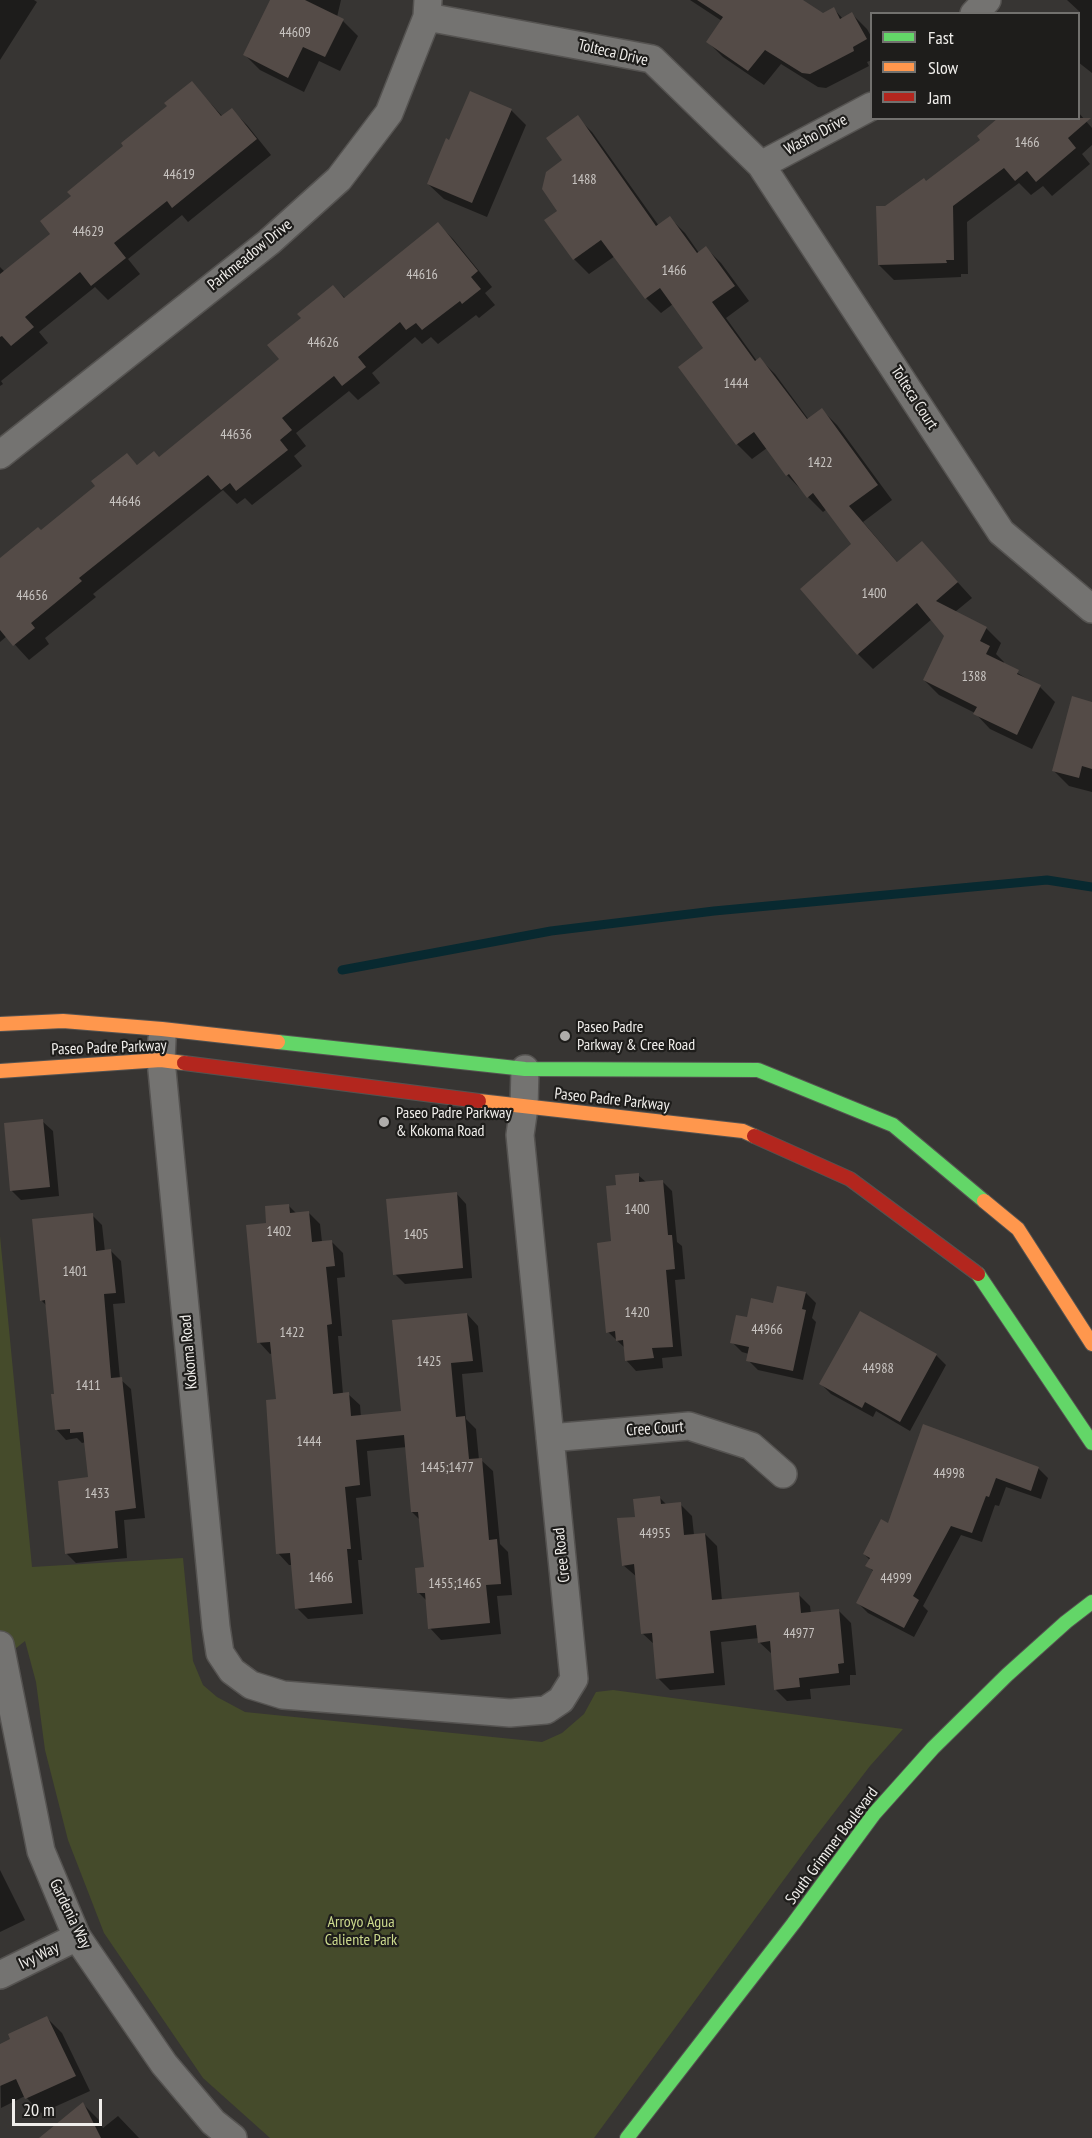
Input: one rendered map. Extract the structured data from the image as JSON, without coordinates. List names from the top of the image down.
{
  "streets": {
    "main road": ["Paseo Padre Parkway", "South Grimmer Boulevard"],
    "street": [
      "Tolteca Drive",
      "Washo Drive",
      "Parkmeadow Drive",
      "Tolteca Court",
      "Kokoma Road",
      "Cree Court",
      "Cree Road",
      "Gardenia Way",
      "Ivy Way"
    ]
  },
  "crossings": [
    ["Tolteca Drive", "Washo Drive"],
    ["Tolteca Drive", "Parkmeadow Drive"],
    ["Tolteca Drive", "Tolteca Court"],
    ["Washo Drive", "Tolteca Court"],
    ["Paseo Padre Parkway", "Kokoma Road"],
    ["Paseo Padre Parkway", "Cree Road"],
    ["Kokoma Road", "Cree Road"],
    ["Cree Court", "Cree Road"],
    ["Gardenia Way", "Ivy Way"]
  ],
  "parks": ["Arroyo Agua Caliente Park"],
  "places": ["Paseo Padre Parkway & Cree Road", "Paseo Padre Parkway & Kokoma Road"],
  "house_numbers": [
    "44609",
    "1466",
    "44619",
    "1488",
    "44629",
    "1466",
    "44616",
    "44626",
    "1444",
    "44636",
    "1422",
    "44646",
    "1400",
    "44656",
    "1388",
    "1400",
    "1402",
    "1405",
    "1401",
    "1420",
    "44966",
    "1422",
    "1425",
    "44988",
    "1411",
    "1444",
    "1445;1477",
    "44998",
    "1433",
    "44955",
    "1466",
    "44999",
    "1455;1465",
    "44977"
  ],
  "legend": ["Fast", "Slow", "Jam"],
  "scale_bar": "20 m"
}
